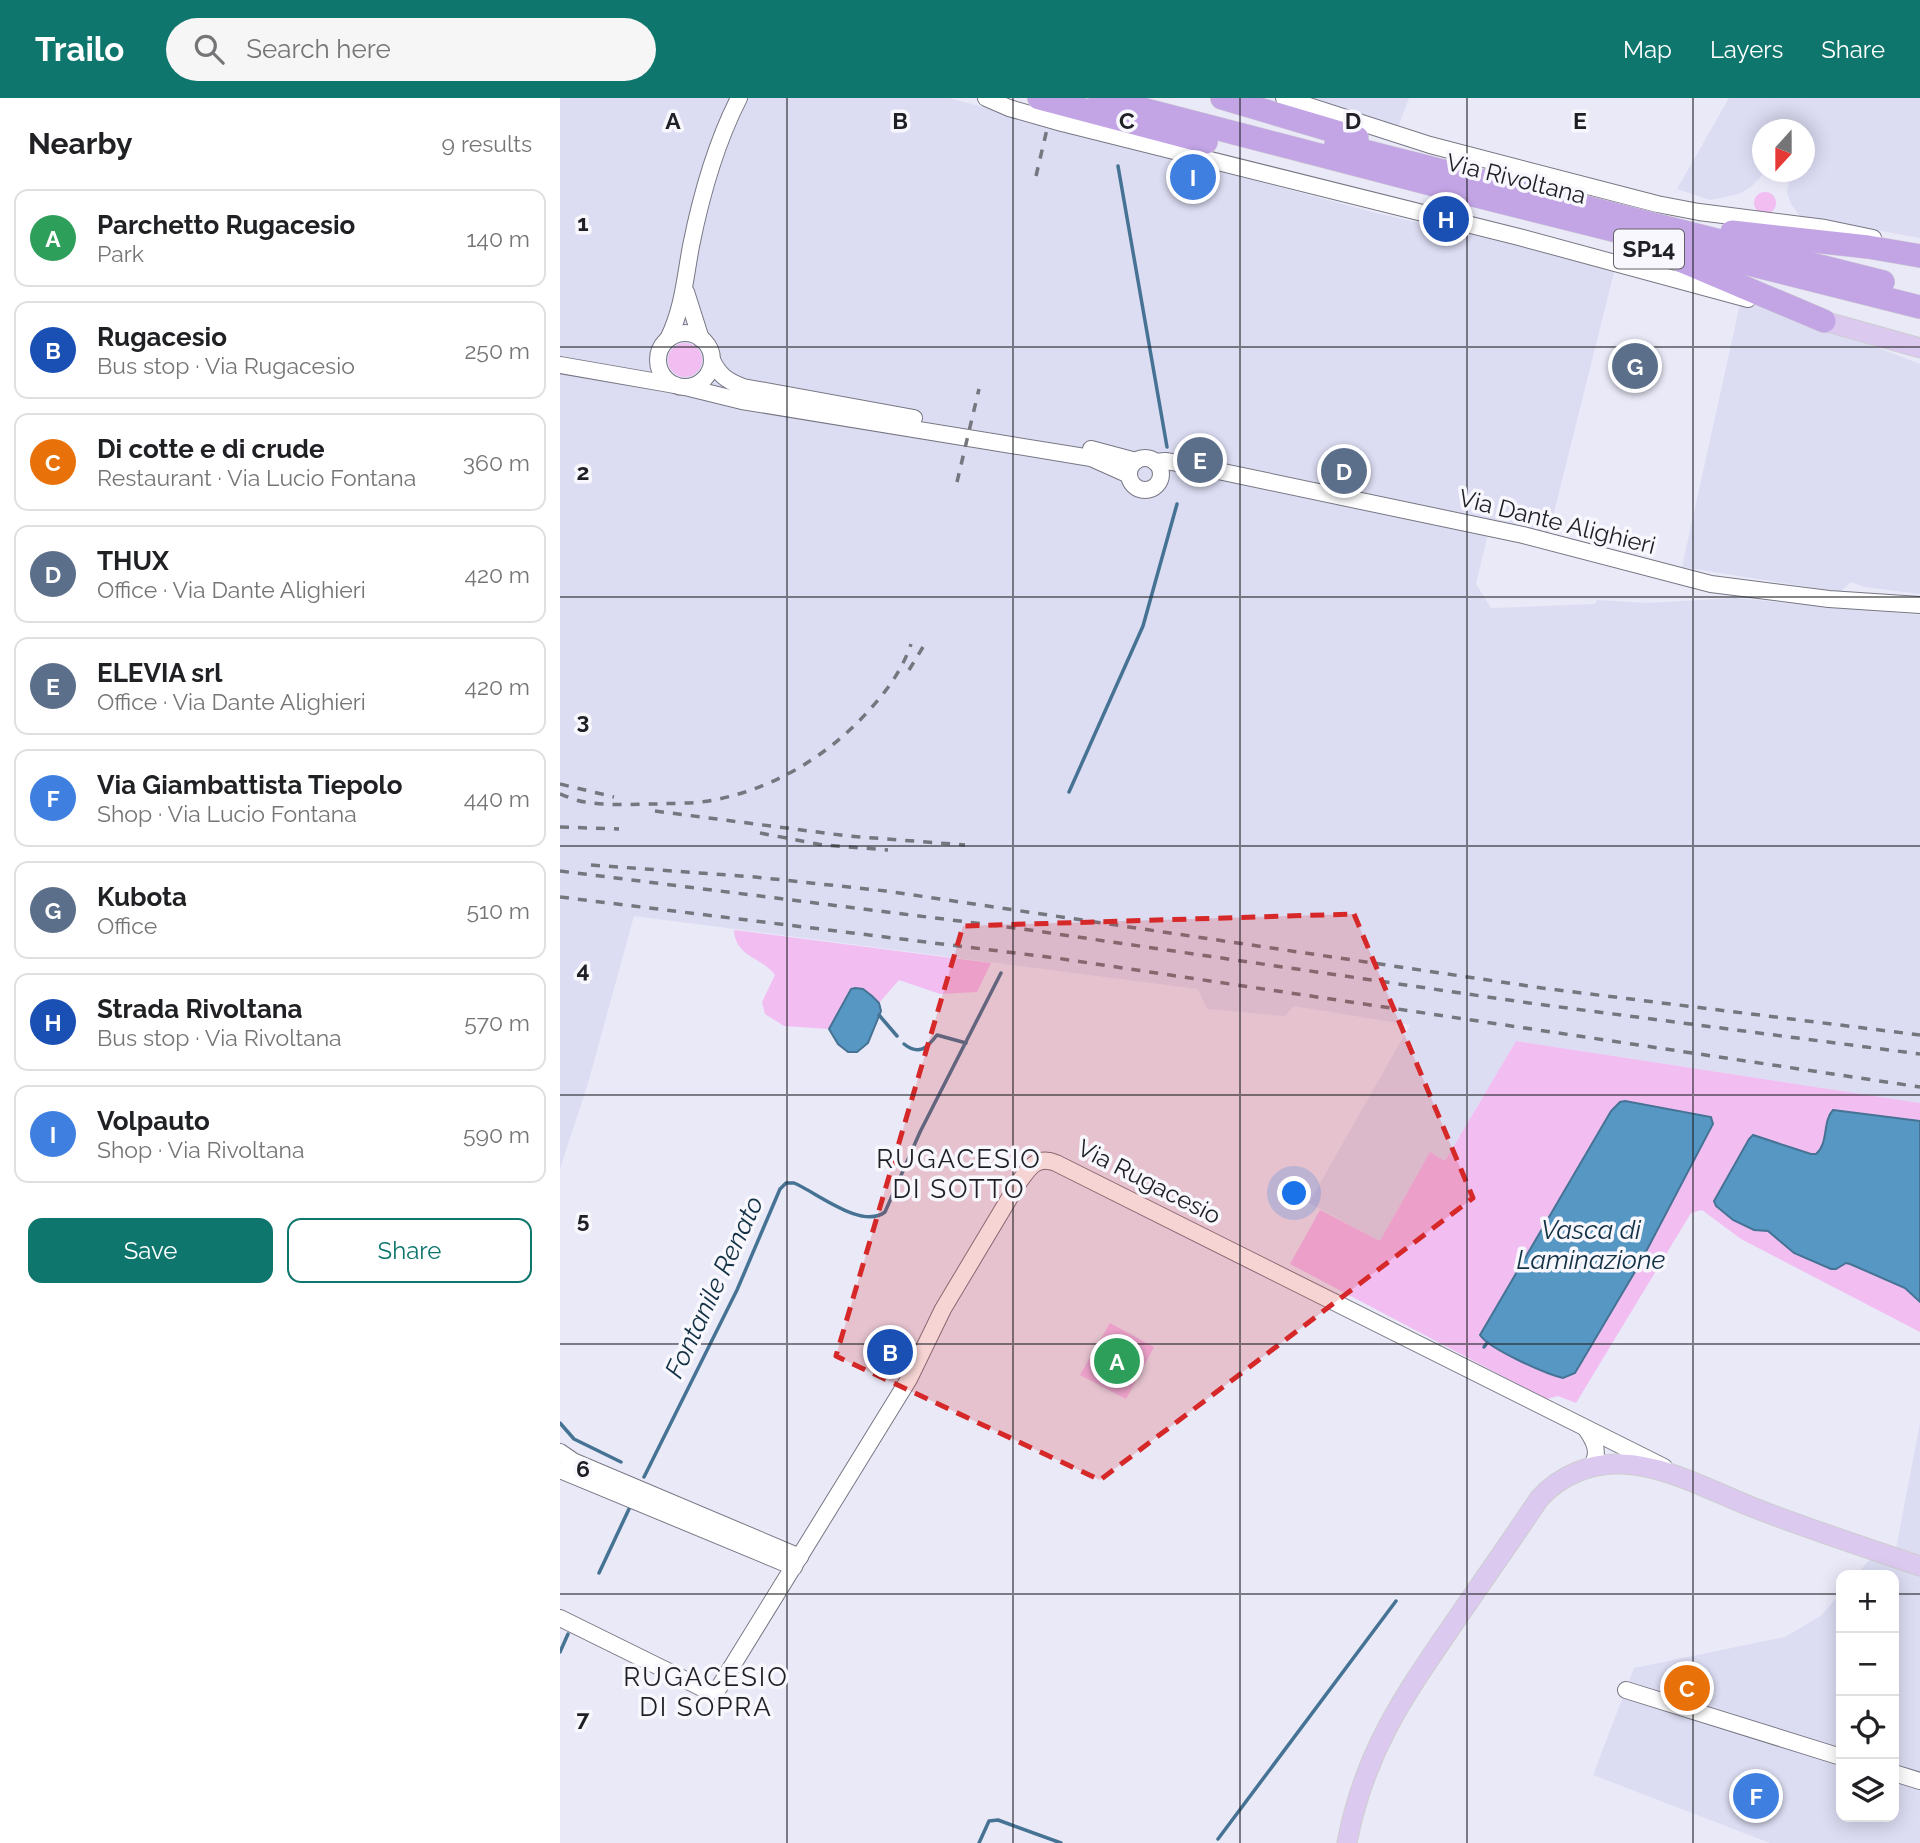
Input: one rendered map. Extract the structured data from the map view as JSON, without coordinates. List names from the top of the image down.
{
  "streets": {
    "highway": ["Via Rivoltana", "SP14"],
    "street": ["Via Dante Alighieri", "Via Rugacesio"]
  },
  "crossings": [
    ["Via Rivoltana", "SP14"]
  ],
  "districts": ["RUGACESIO DI SOTTO", "RUGACESIO DI SOPRA"],
  "water": ["Vasca di Laminazione", "Fontanile Renato"],
  "north": "bottom",
  "page": {
    "header": "Trailo",
    "search": "Search here",
    "nav": ["Map", "Layers", "Share"],
    "heading": ["Nearby", "9 results"],
    "pins": [
      "I",
      "H",
      "G",
      "E",
      "D",
      "B",
      "A",
      "C",
      "F"
    ],
    "list": [
      {
        "mark": "A",
        "name": "Parchetto Rugacesio",
        "note": "Park",
        "value": "140 m"
      },
      {
        "mark": "B",
        "name": "Rugacesio",
        "note": "Bus stop · Via Rugacesio",
        "value": "250 m"
      },
      {
        "mark": "C",
        "name": "Di cotte e di crude",
        "note": "Restaurant · Via Lucio Fontana",
        "value": "360 m"
      },
      {
        "mark": "D",
        "name": "THUX",
        "note": "Office · Via Dante Alighieri",
        "value": "420 m"
      },
      {
        "mark": "E",
        "name": "ELEVIA srl",
        "note": "Office · Via Dante Alighieri",
        "value": "420 m"
      },
      {
        "mark": "F",
        "name": "Via Giambattista Tiepolo",
        "note": "Shop · Via Lucio Fontana",
        "value": "440 m"
      },
      {
        "mark": "G",
        "name": "Kubota",
        "note": "Office",
        "value": "510 m"
      },
      {
        "mark": "H",
        "name": "Strada Rivoltana",
        "note": "Bus stop · Via Rivoltana",
        "value": "570 m"
      },
      {
        "mark": "I",
        "name": "Volpauto",
        "note": "Shop · Via Rivoltana",
        "value": "590 m"
      }
    ],
    "buttons": ["Save", "Share"],
    "map_buttons": ["+", "−"]
  },
  "grid": {
    "columns": [
      "A",
      "B",
      "C",
      "D",
      "E"
    ],
    "rows": [
      "1",
      "2",
      "3",
      "4",
      "5",
      "6",
      "7"
    ]
  }
}
